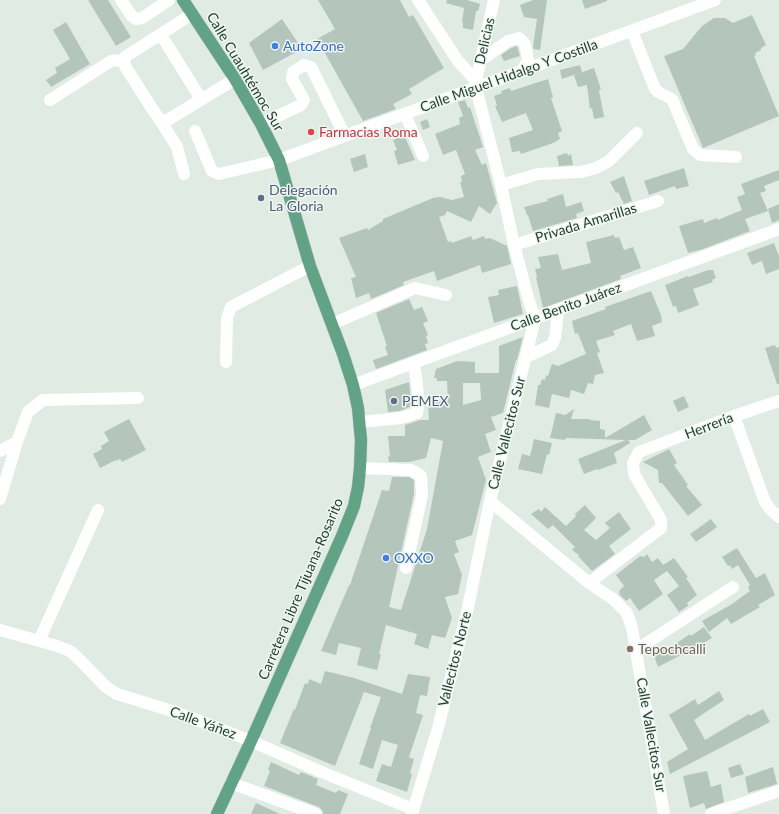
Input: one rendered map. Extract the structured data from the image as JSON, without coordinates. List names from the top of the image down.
{
  "streets": {
    "main road": ["Calle Cuauhtémoc Sur", "Carretera Libre Tijuana-Rosarito"],
    "street": [
      "Delicias",
      "Calle Miguel Hidalgo Y Costilla",
      "Privada Amarillas",
      "Calle Benito Juárez",
      "Herrería",
      "Calle Vallecitos Sur",
      "Vallecitos Norte",
      "Calle Yáñez"
    ]
  },
  "crossings": [
    ["Delicias", "Calle Miguel Hidalgo Y Costilla"],
    ["Calle Cuauhtémoc Sur", "Calle Miguel Hidalgo Y Costilla"],
    ["Calle Cuauhtémoc Sur", "Carretera Libre Tijuana-Rosarito"],
    ["Calle Miguel Hidalgo Y Costilla", "Carretera Libre Tijuana-Rosarito"],
    ["Calle Benito Juárez", "Calle Vallecitos Sur"],
    ["Calle Benito Juárez", "Carretera Libre Tijuana-Rosarito"],
    ["Herrería", "Calle Vallecitos Sur"],
    ["Calle Vallecitos Sur", "Vallecitos Norte"],
    ["Carretera Libre Tijuana-Rosarito", "Calle Yáñez"],
    ["Vallecitos Norte", "Calle Yáñez"]
  ],
  "places": [
    "AutoZone",
    "Farmacias Roma",
    "Delegación La Gloria",
    "PEMEX",
    "OXXO",
    "Tepochcalli"
  ]
}
